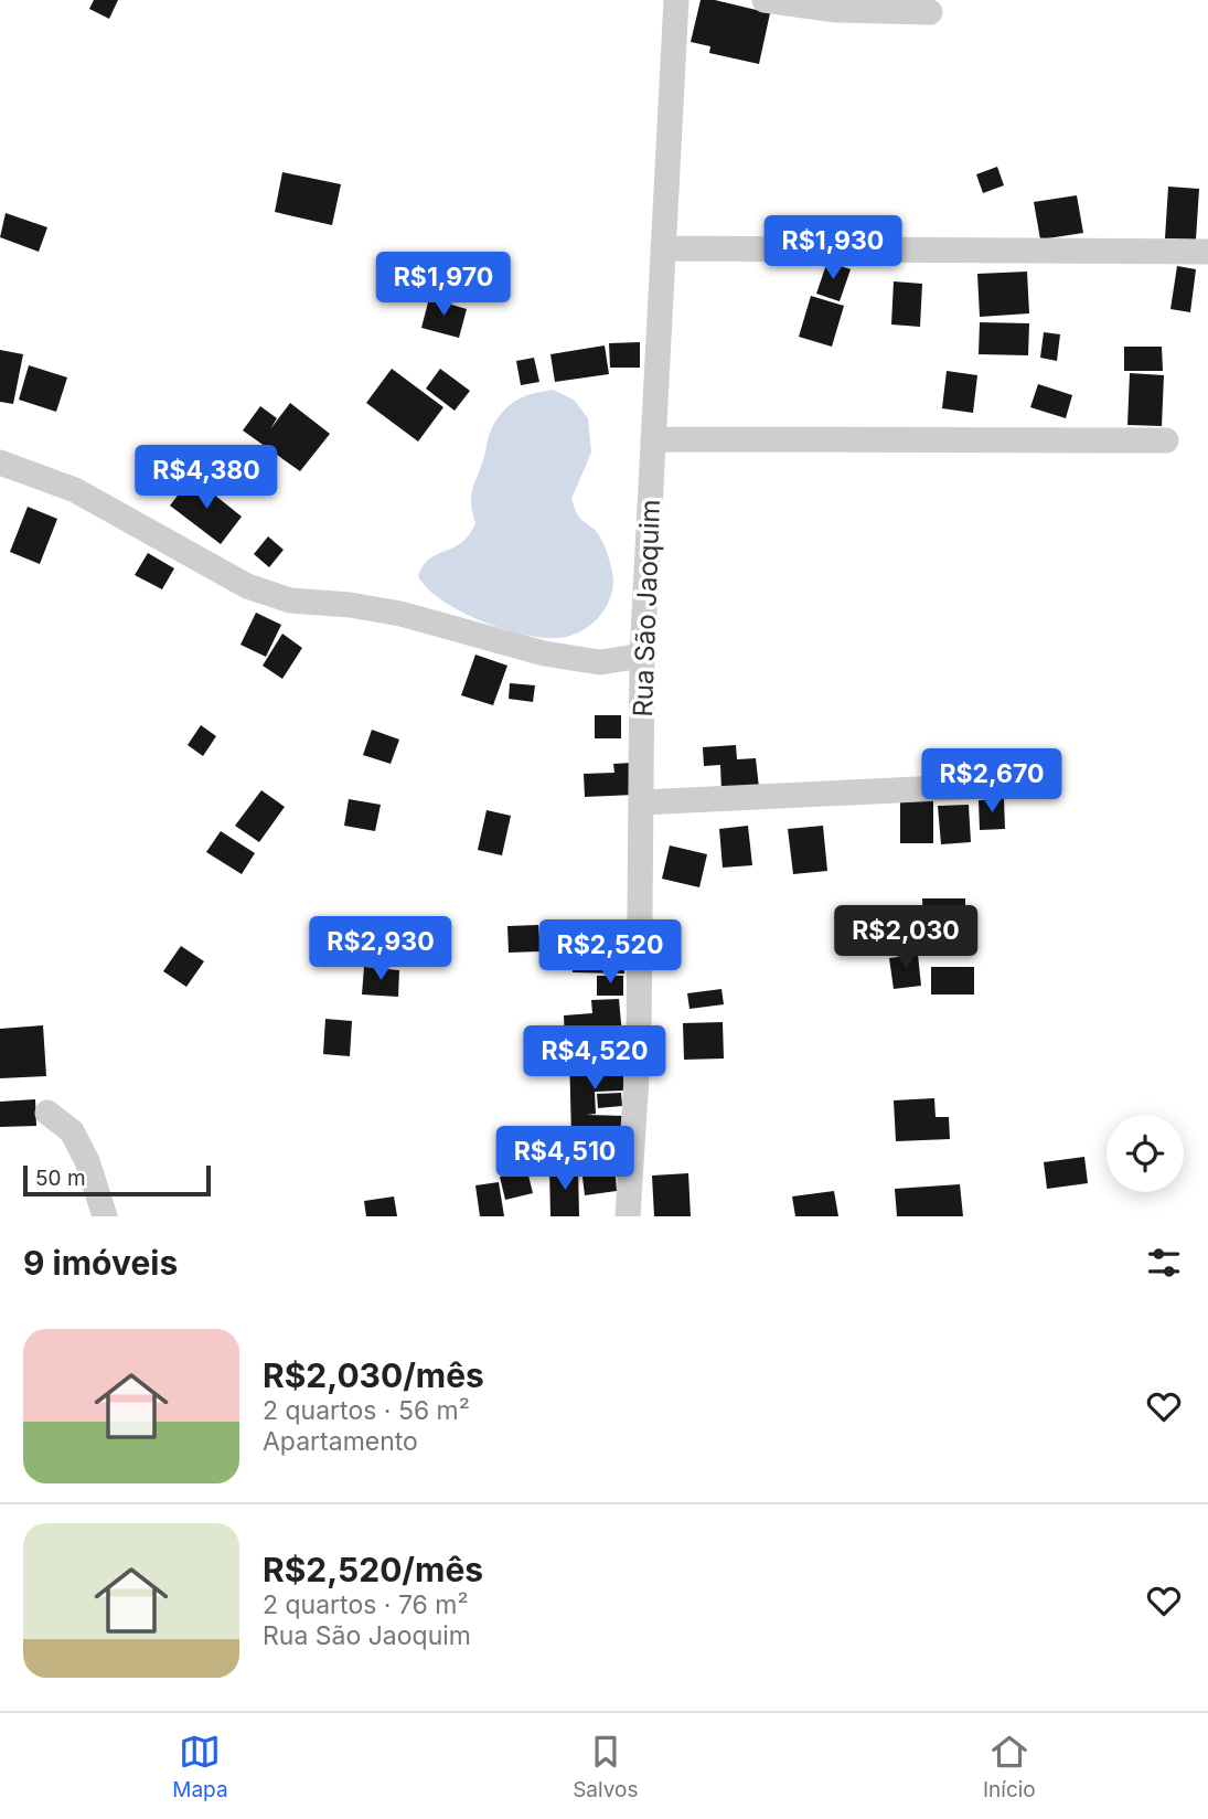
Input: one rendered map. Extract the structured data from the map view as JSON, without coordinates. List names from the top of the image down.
{
  "streets": {
    "street": ["Rua São Jaoquim"]
  },
  "scale_bar": "50 m",
  "page": {
    "price": [
      "R$1,930",
      "R$1,970",
      "R$4,380",
      "R$2,670",
      "R$2,030",
      "R$2,930",
      "R$2,520",
      "R$4,520",
      "R$4,510"
    ],
    "scale": "50 m",
    "heading": "9 imóveis",
    "list": [
      {
        "name": "R$2,030/mês",
        "note": "2 quartos · 56 m² · Apartamento"
      },
      {
        "name": "R$2,520/mês",
        "note": "2 quartos · 76 m² · Rua São Jaoquim"
      }
    ],
    "tabs": ["Mapa", "Salvos", "Início"]
  }
}
